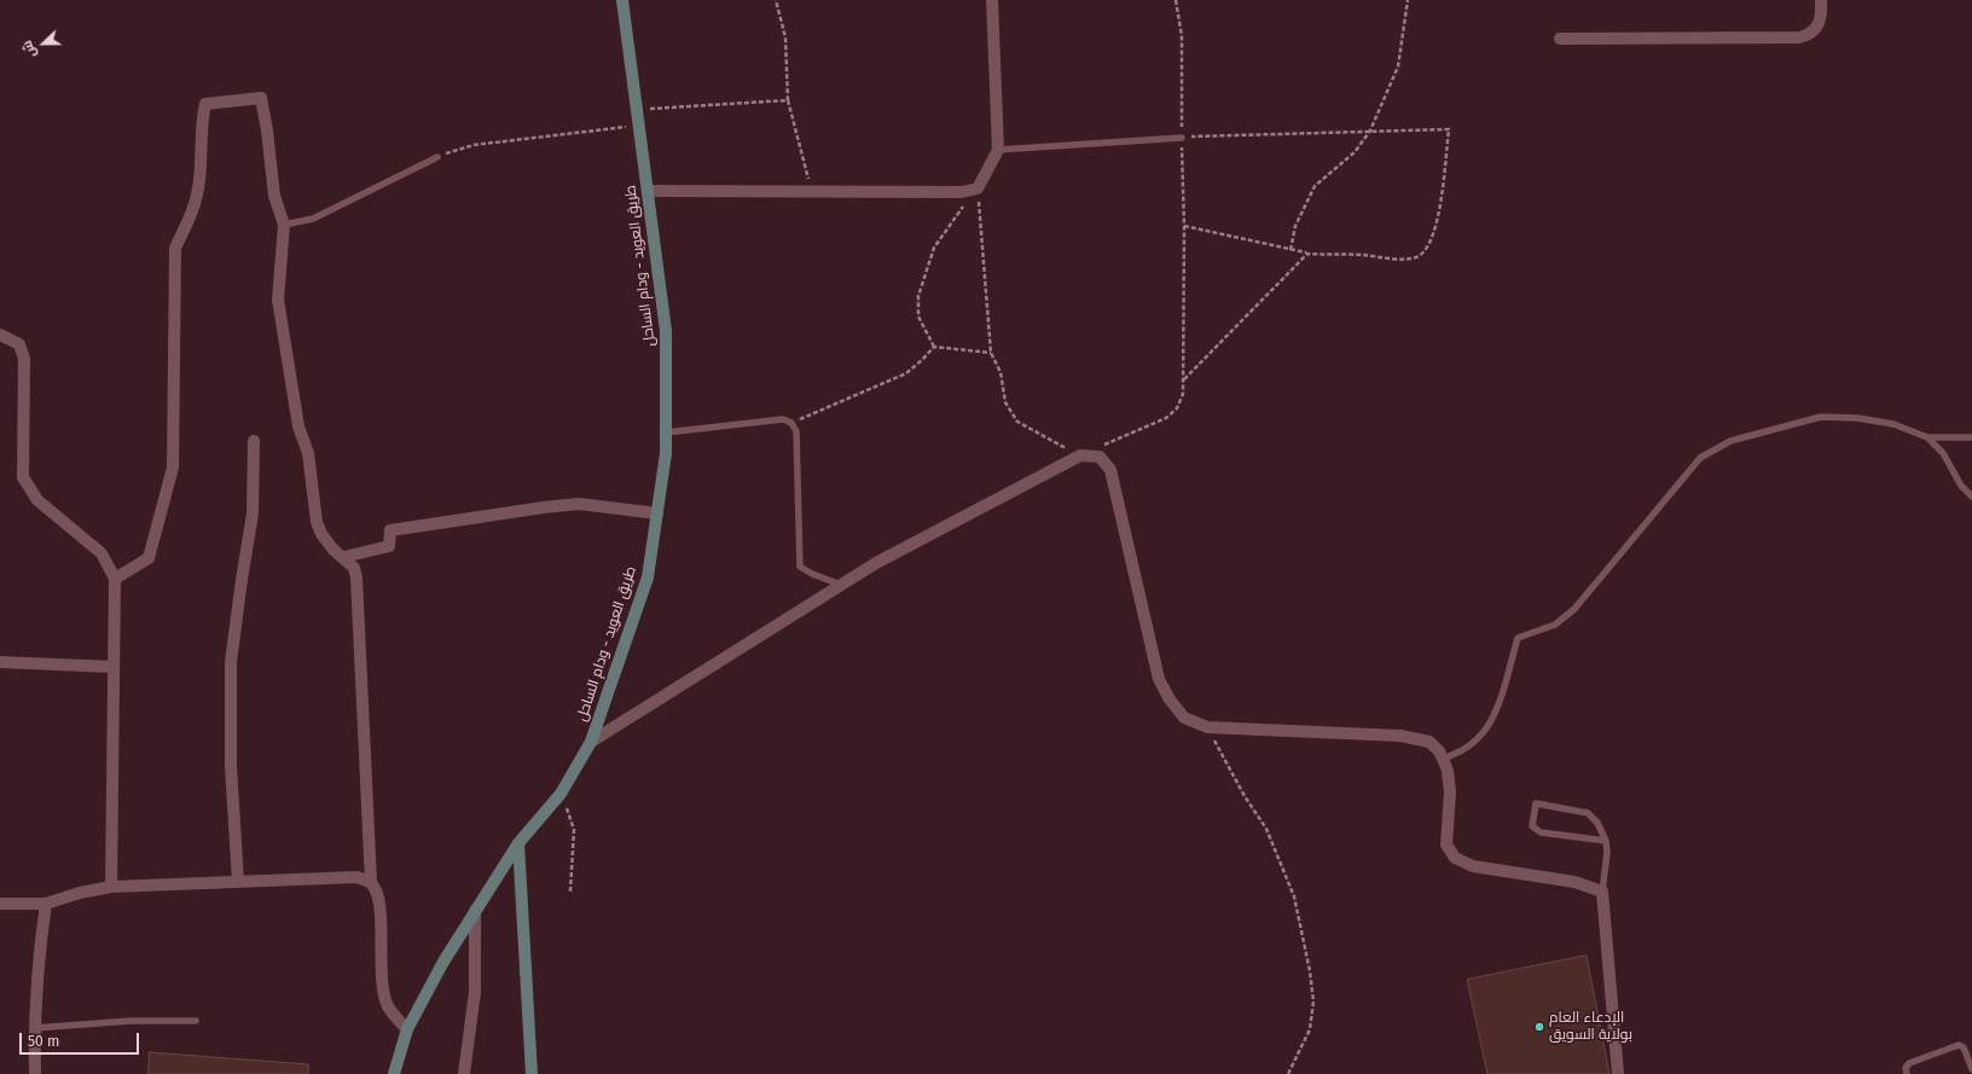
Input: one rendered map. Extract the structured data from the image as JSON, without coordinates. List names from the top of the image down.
{
  "streets": {
    "main road": ["طريق العويد - ودام الساحل"]
  },
  "places": ["الإدعاء العام بولاية السويق"],
  "scale_bar": "50 m",
  "north": "left"
}
